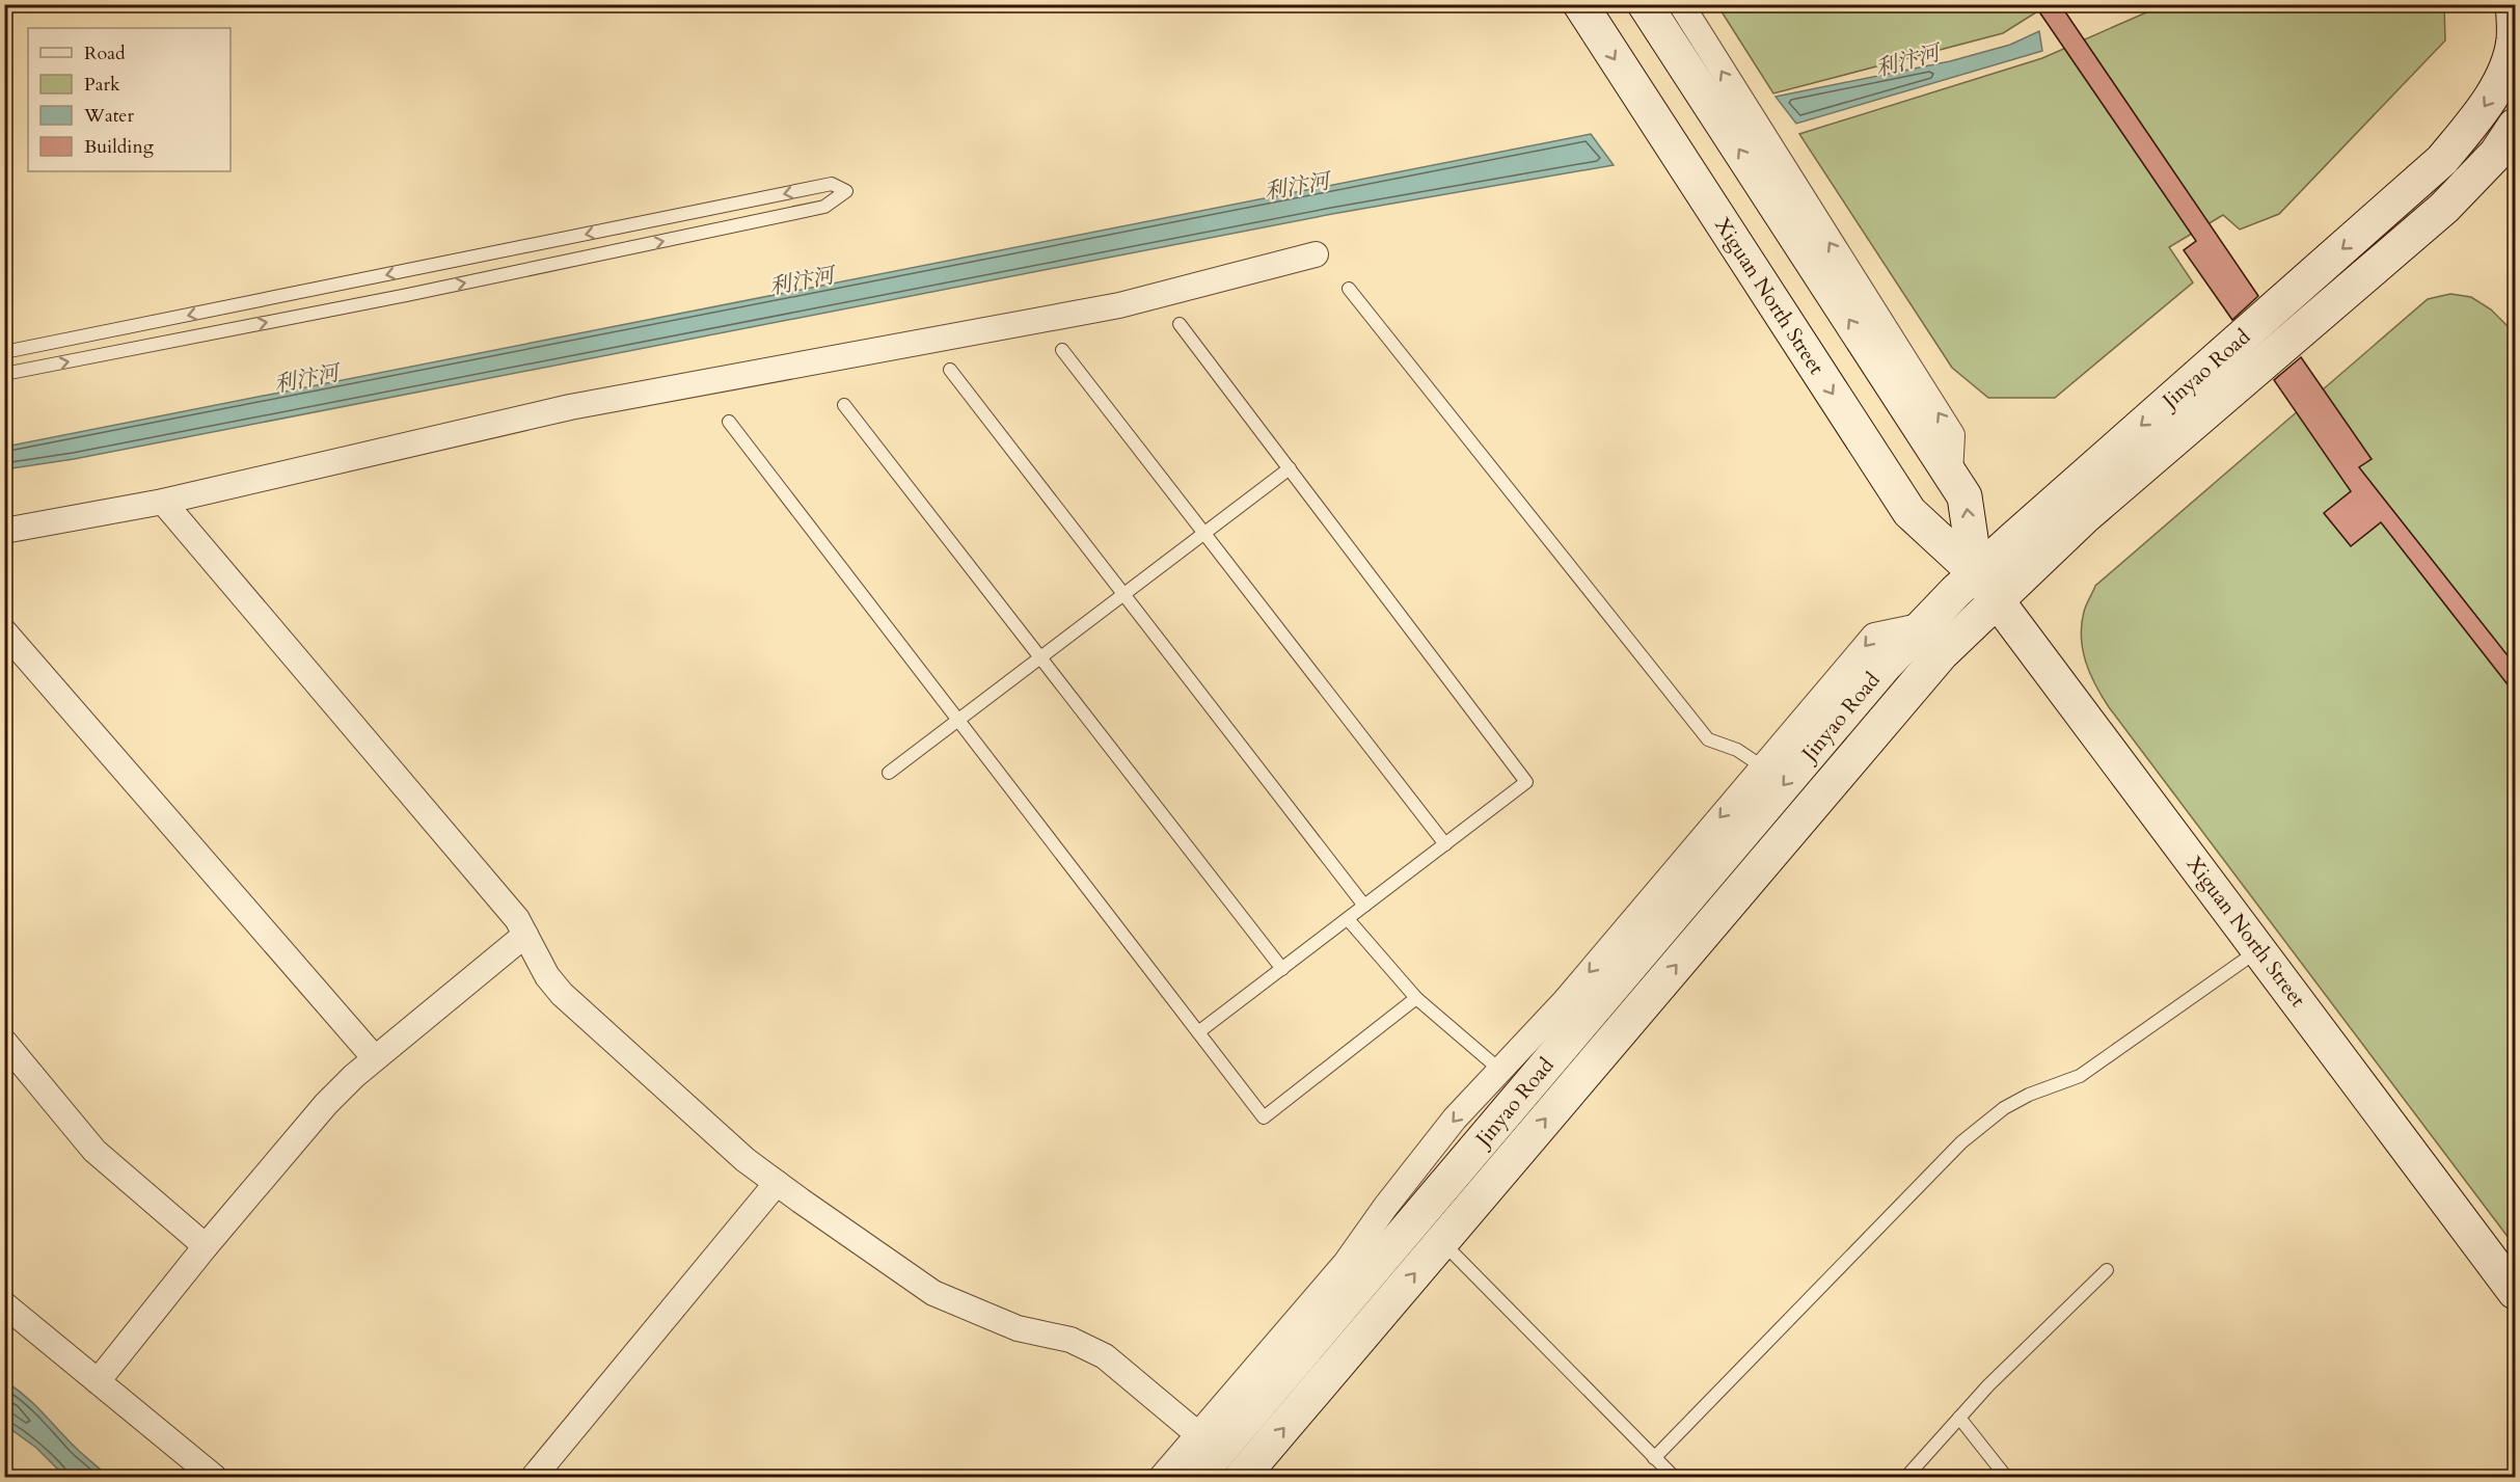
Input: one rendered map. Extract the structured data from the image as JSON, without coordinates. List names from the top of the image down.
{
  "streets": {
    "main road": ["Xiguan North Street", "Jinyao Road"]
  },
  "crossings": [
    ["Xiguan North Street", "Jinyao Road"]
  ],
  "water": ["利汴河"],
  "legend": [
    "Road",
    "Park",
    "Water",
    "Building"
  ]
}
